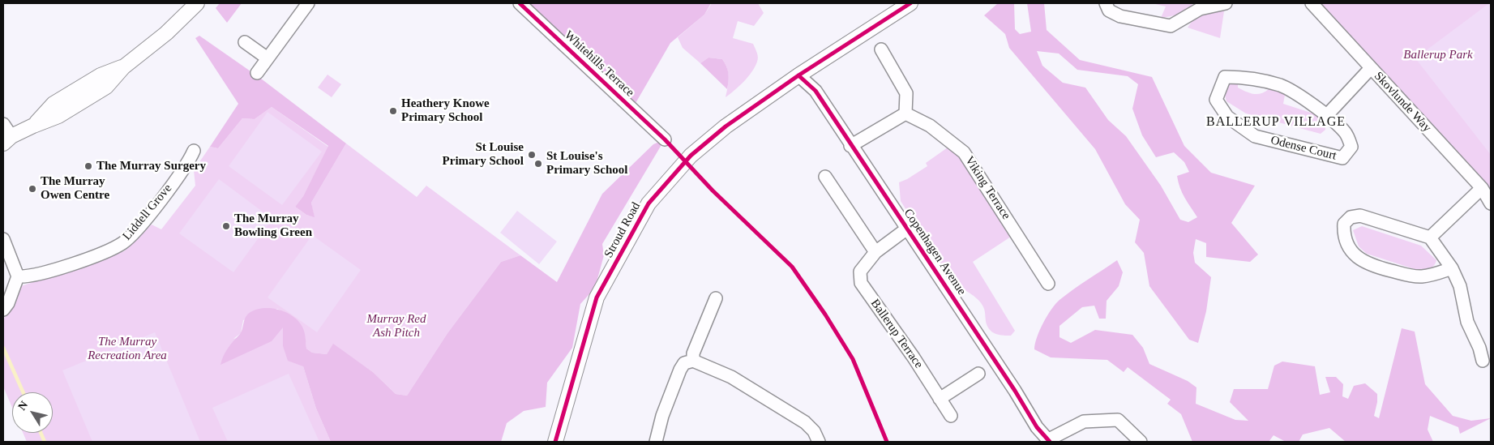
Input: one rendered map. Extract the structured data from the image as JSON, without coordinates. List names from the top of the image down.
{
  "streets": {
    "street": [
      "Whitehills Terrace",
      "Skovlunde Way",
      "Odense Court",
      "Viking Terrace",
      "Liddell Grove",
      "Stroud Road",
      "Copenhagen Avenue",
      "Ballerup Terrace"
    ]
  },
  "crossings": [
    ["Stroud Road", "Copenhagen Avenue"],
    ["Copenhagen Avenue", "Ballerup Terrace"]
  ],
  "districts": ["BALLERUP VILLAGE"],
  "parks": ["Ballerup Park", "Murray Red Ash Pitch", "The Murray Recreation Area"],
  "places": [
    "Heathery Knowe Primary School",
    "St Louise Primary School",
    "St Louise's Primary School",
    "The Murray Surgery",
    "The Murray Owen Centre",
    "The Murray Bowling Green"
  ],
  "north": "top left"
}
